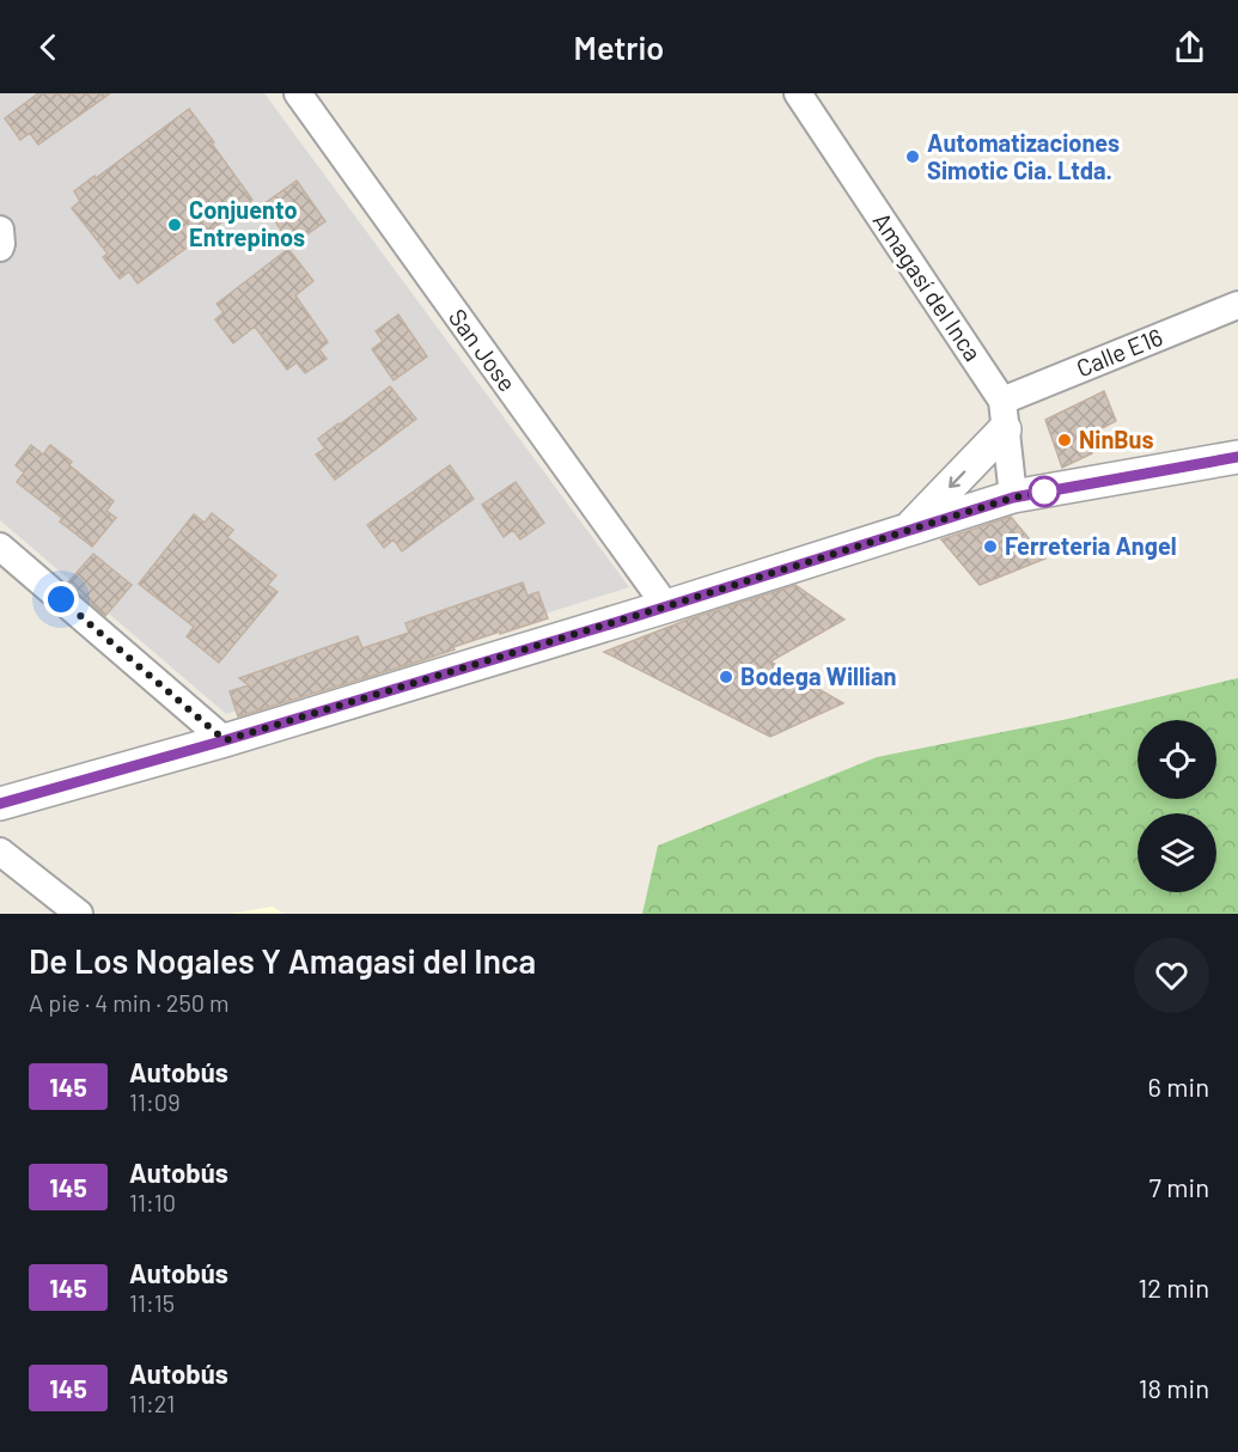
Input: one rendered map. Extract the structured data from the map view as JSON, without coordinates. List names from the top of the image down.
{
  "streets": {
    "street": ["Amagasí del Inca", "San Jose", "Calle E16"]
  },
  "crossings": [
    ["Amagasí del Inca", "Calle E16"]
  ],
  "places": [
    "Automatizaciones Simotic Cia. Ltda.",
    "Conjuento Entrepinos",
    "NinBus",
    "Ferreteria Angel",
    "Bodega Willian"
  ],
  "lines": ["bus line 145"],
  "page": {
    "header": "Metrio",
    "heading": ["De Los Nogales Y Amagasi del Inca", "A pie · 4 min · 250 m"],
    "list": [
      {
        "mark": "145",
        "name": "Autobús",
        "note": "11:09",
        "value": "6 min"
      },
      {
        "mark": "145",
        "name": "Autobús",
        "note": "11:10",
        "value": "7 min"
      },
      {
        "mark": "145",
        "name": "Autobús",
        "note": "11:15",
        "value": "12 min"
      },
      {
        "mark": "145",
        "name": "Autobús",
        "note": "11:21",
        "value": "18 min"
      }
    ]
  }
}
